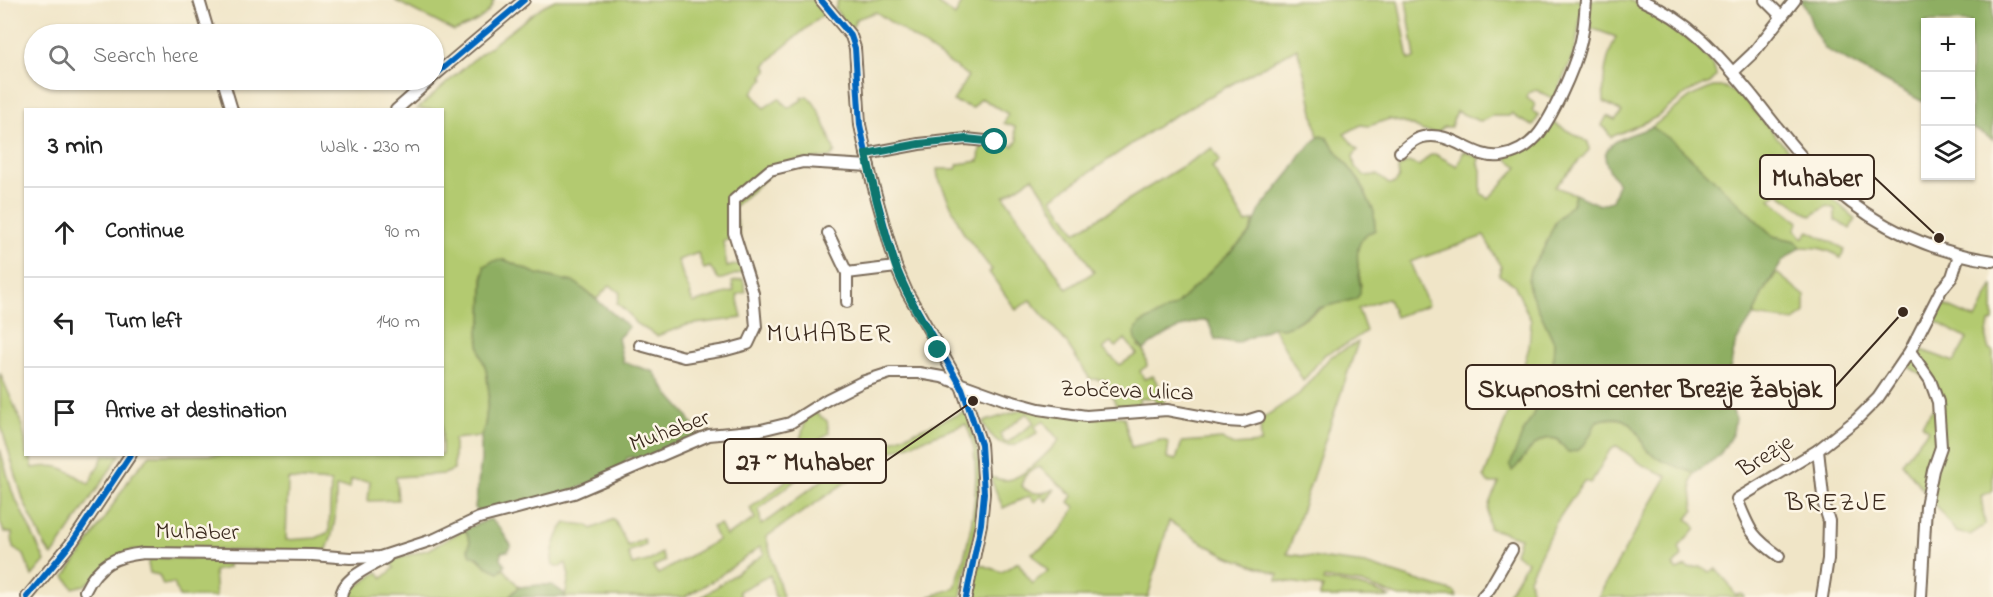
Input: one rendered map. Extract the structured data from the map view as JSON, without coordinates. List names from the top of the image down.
{
  "streets": {
    "street": ["Zobčeva ulica", "Muhaber", "Brezje"]
  },
  "crossings": [
    ["Zobčeva ulica", "Muhaber"]
  ],
  "districts": ["MUHABER", "BREZJE"],
  "places": ["Muhaber", "Skupnostni center Brezje Žabjak", "27 ~ Muhaber"],
  "page": {
    "map_buttons": ["+", "−"],
    "search": "Search here",
    "heading": ["3 min", "Walk · 230 m"],
    "list": [
      ["Continue", "90 m"],
      ["Turn left", "140 m"],
      "Arrive at destination"
    ]
  }
}
